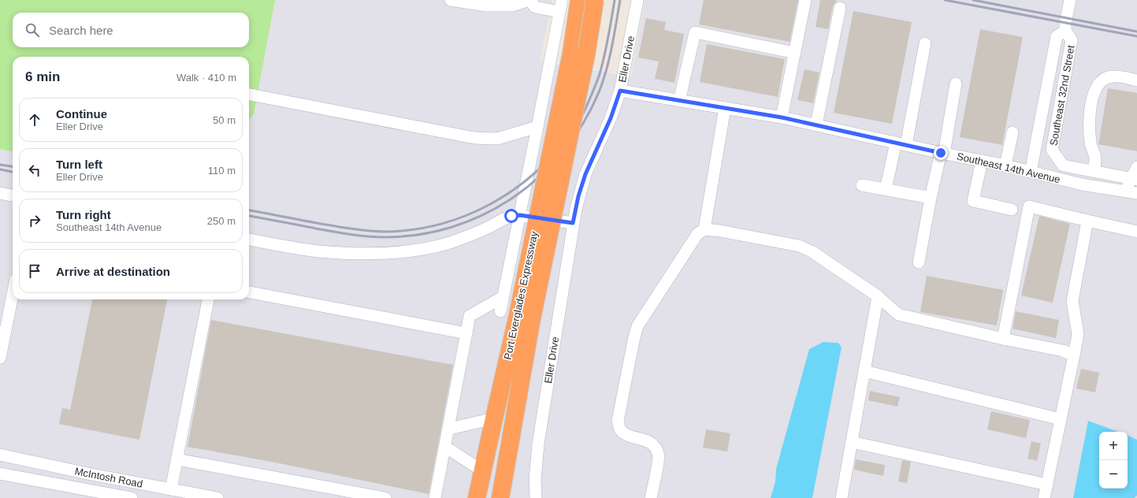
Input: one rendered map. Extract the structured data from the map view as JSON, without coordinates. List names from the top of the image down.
{
  "streets": {
    "highway": ["Port Everglades Expressway"],
    "street": [
      "Eller Drive",
      "Southeast 32nd Street",
      "Southeast 14th Avenue",
      "McIntosh Road"
    ]
  },
  "crossings": [
    ["Eller Drive", "Southeast 14th Avenue"],
    ["Southeast 32nd Street", "Southeast 14th Avenue"]
  ],
  "page": {
    "search": "Search here",
    "heading": ["6 min", "Walk · 410 m"],
    "list": [
      ["Continue", "Eller Drive", "50 m"],
      ["Turn left", "Eller Drive", "110 m"],
      ["Turn right", "Southeast 14th Avenue", "250 m"],
      "Arrive at destination"
    ],
    "map_buttons": ["+", "−"]
  }
}
